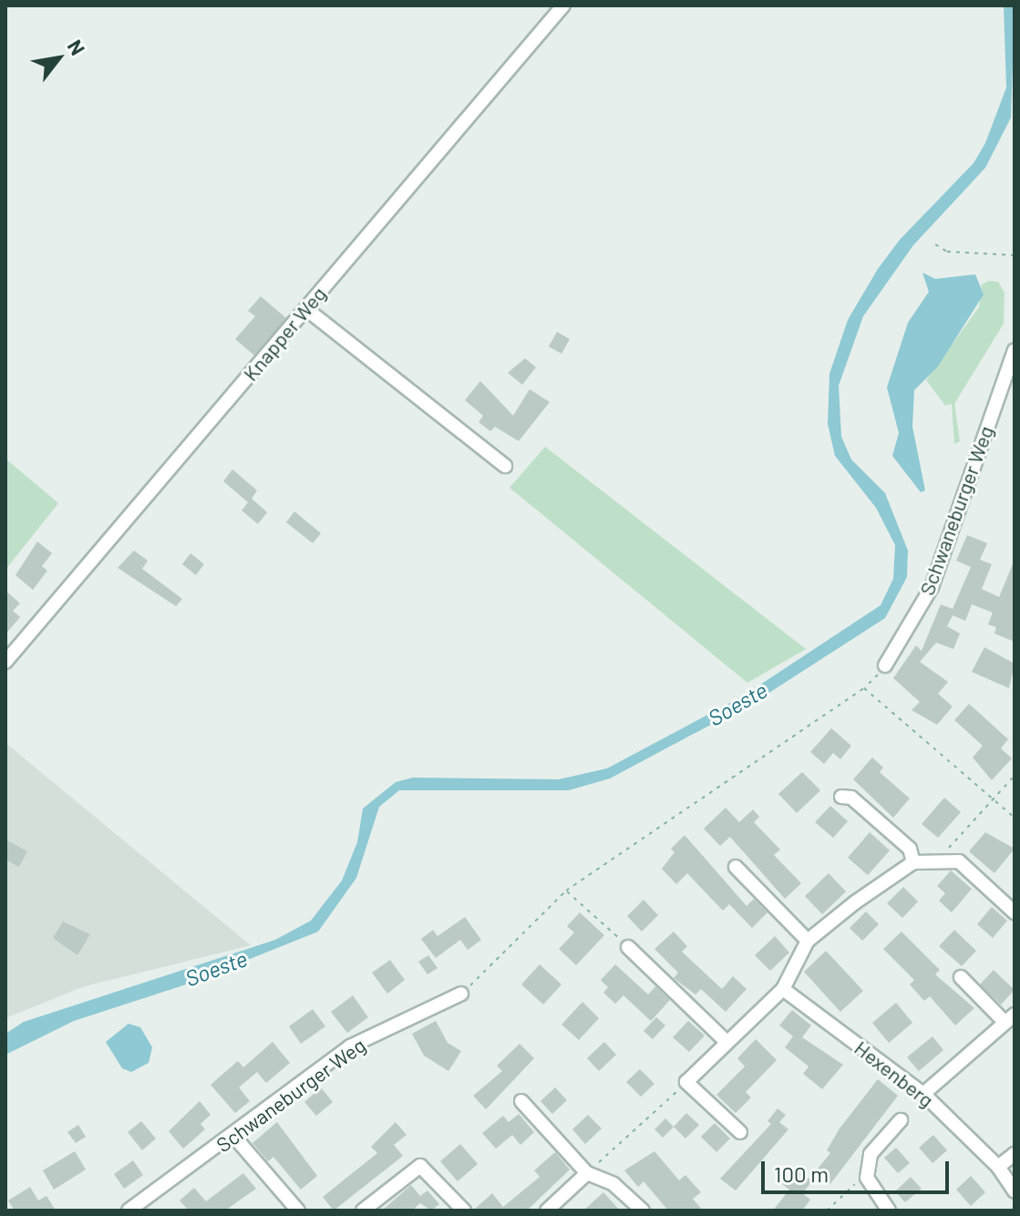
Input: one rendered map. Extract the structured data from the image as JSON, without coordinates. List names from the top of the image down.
{
  "streets": {
    "street": ["Knapper Weg", "Schwaneburger Weg", "Hexenberg"]
  },
  "water": ["Soeste"],
  "scale_bar": "100 m",
  "north": "top right"
}
